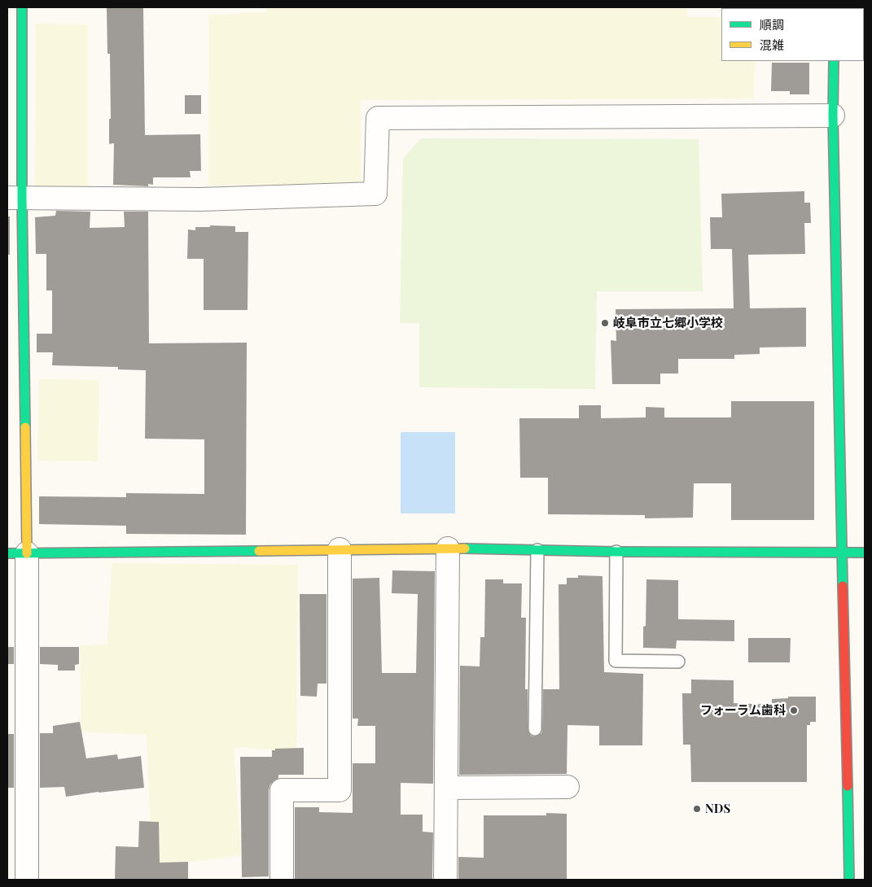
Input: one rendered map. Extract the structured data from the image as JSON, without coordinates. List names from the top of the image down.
{
  "places": ["岐阜市立七郷小学校", "フォーラム歯科", "NDS"],
  "legend": ["順調", "混雑"]
}
